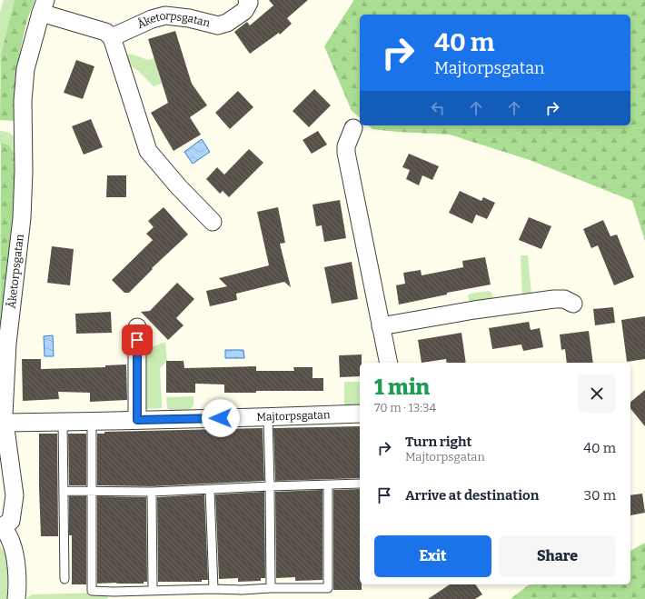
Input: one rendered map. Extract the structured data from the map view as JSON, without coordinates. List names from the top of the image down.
{
  "streets": {
    "street": ["Åketorpsgatan", "Majtorpsgatan"]
  },
  "crossings": [
    ["Åketorpsgatan", "Majtorpsgatan"]
  ],
  "page": {
    "turn": ["40 m", "Majtorpsgatan"],
    "heading": ["1 min", "70 m · 13:34"],
    "list": [
      {
        "name": "Turn right",
        "note": "Majtorpsgatan",
        "value": "40 m"
      },
      {
        "name": "Arrive at destination",
        "value": "30 m"
      }
    ],
    "buttons": ["Exit", "Share"]
  }
}
